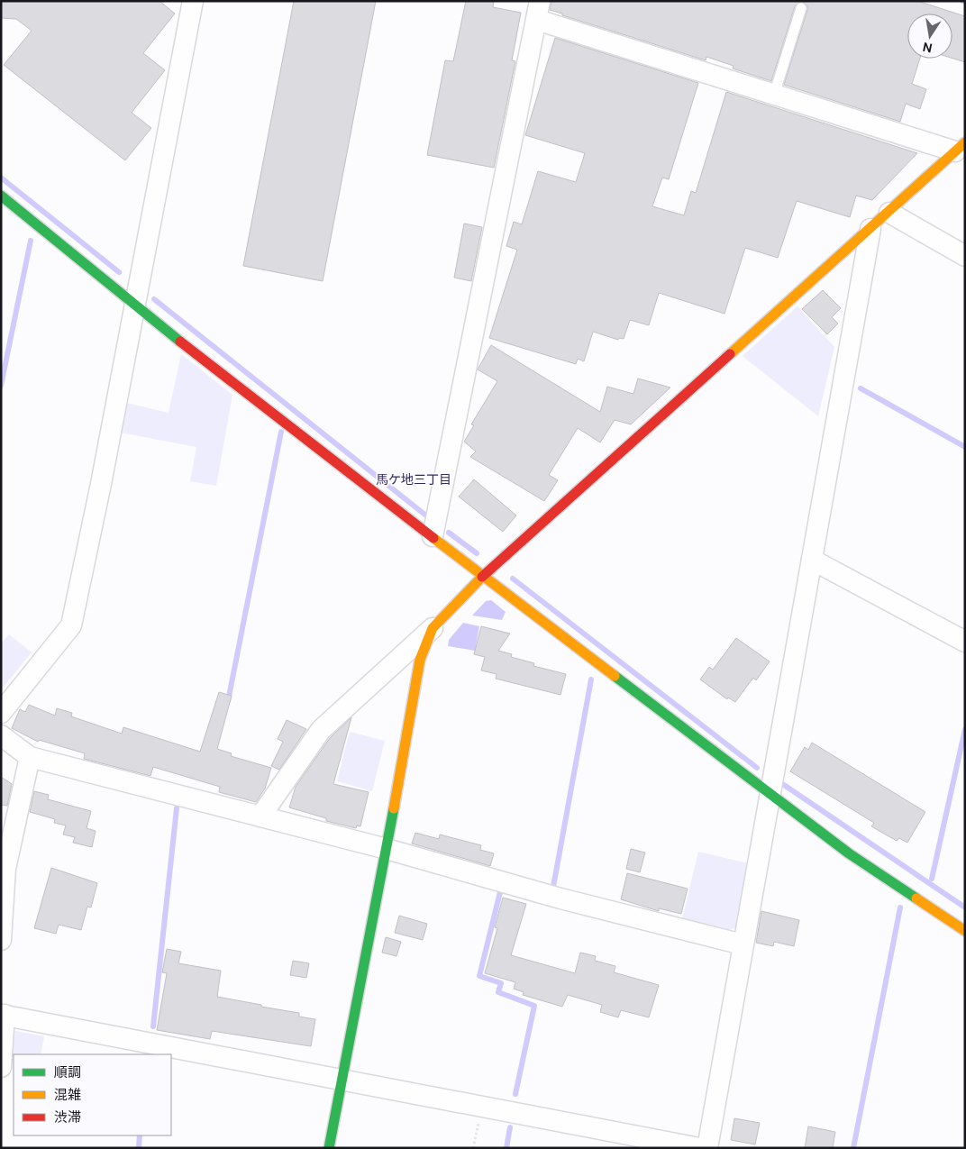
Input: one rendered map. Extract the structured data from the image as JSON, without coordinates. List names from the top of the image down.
{
  "districts": ["馬ケ地三丁目"],
  "legend": ["順調", "混雑", "渋滞"],
  "north": "bottom"
}
